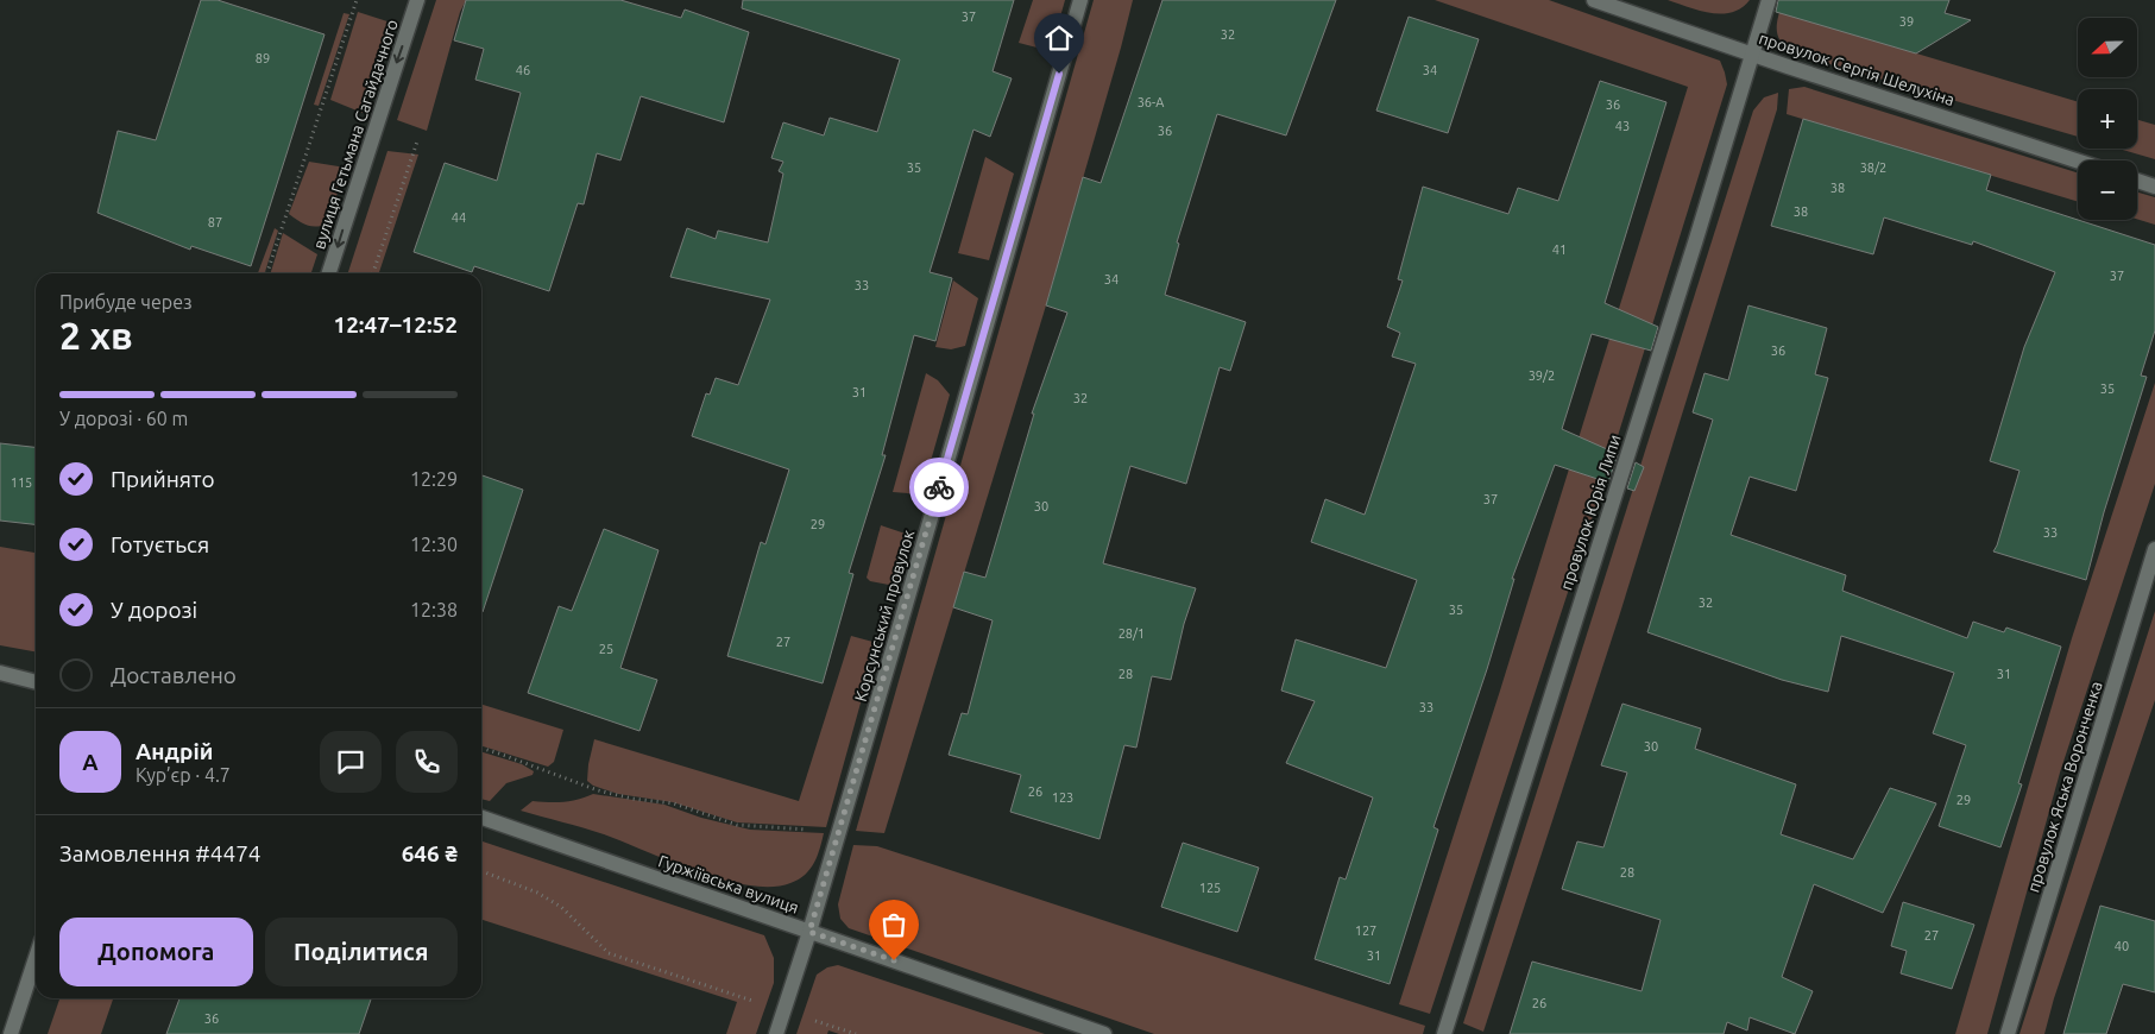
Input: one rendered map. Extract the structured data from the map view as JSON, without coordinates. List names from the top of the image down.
{
  "streets": {
    "street": [
      "провулок Сергія Шелухіна",
      "вулиця Гетьмана Сагайдачного",
      "провулок Юрія Липи",
      "Корсунський провулок",
      "провулок Яська Воронченка",
      "Гуржіївська вулиця"
    ]
  },
  "crossings": [
    ["провулок Сергія Шелухіна", "провулок Юрія Липи"],
    ["Корсунський провулок", "Гуржіївська вулиця"]
  ],
  "one_way": ["вулиця Гетьмана Сагайдачного"],
  "house_numbers": [
    "37",
    "39",
    "32",
    "89",
    "46",
    "34",
    "36-А",
    "36",
    "43",
    "36",
    "35",
    "38/2",
    "38",
    "38",
    "44",
    "87",
    "41",
    "37",
    "34",
    "33",
    "36",
    "39/2",
    "35",
    "31",
    "32",
    "115",
    "37",
    "30",
    "29",
    "33",
    "32",
    "35",
    "28/1",
    "27",
    "25",
    "28",
    "31",
    "33",
    "30",
    "26",
    "123",
    "29",
    "28",
    "125",
    "127",
    "27",
    "40",
    "31",
    "26",
    "36"
  ],
  "north": "left",
  "page": {
    "map_buttons": ["+", "−"],
    "heading": ["2 хв", "Прибуде через", "12:47–12:52"],
    "panel": [
      "Андрій",
      "Кур’єр · 4.7",
      "Замовлення #4474",
      "646 ₴"
    ],
    "bar": "У дорозі · 60 m",
    "list": [
      ["Прийнято", "12:29"],
      ["Готується", "12:30"],
      ["У дорозі", "12:38"],
      "Доставлено"
    ],
    "round": "А",
    "buttons": ["Допомога", "Поділитися"]
  }
}
